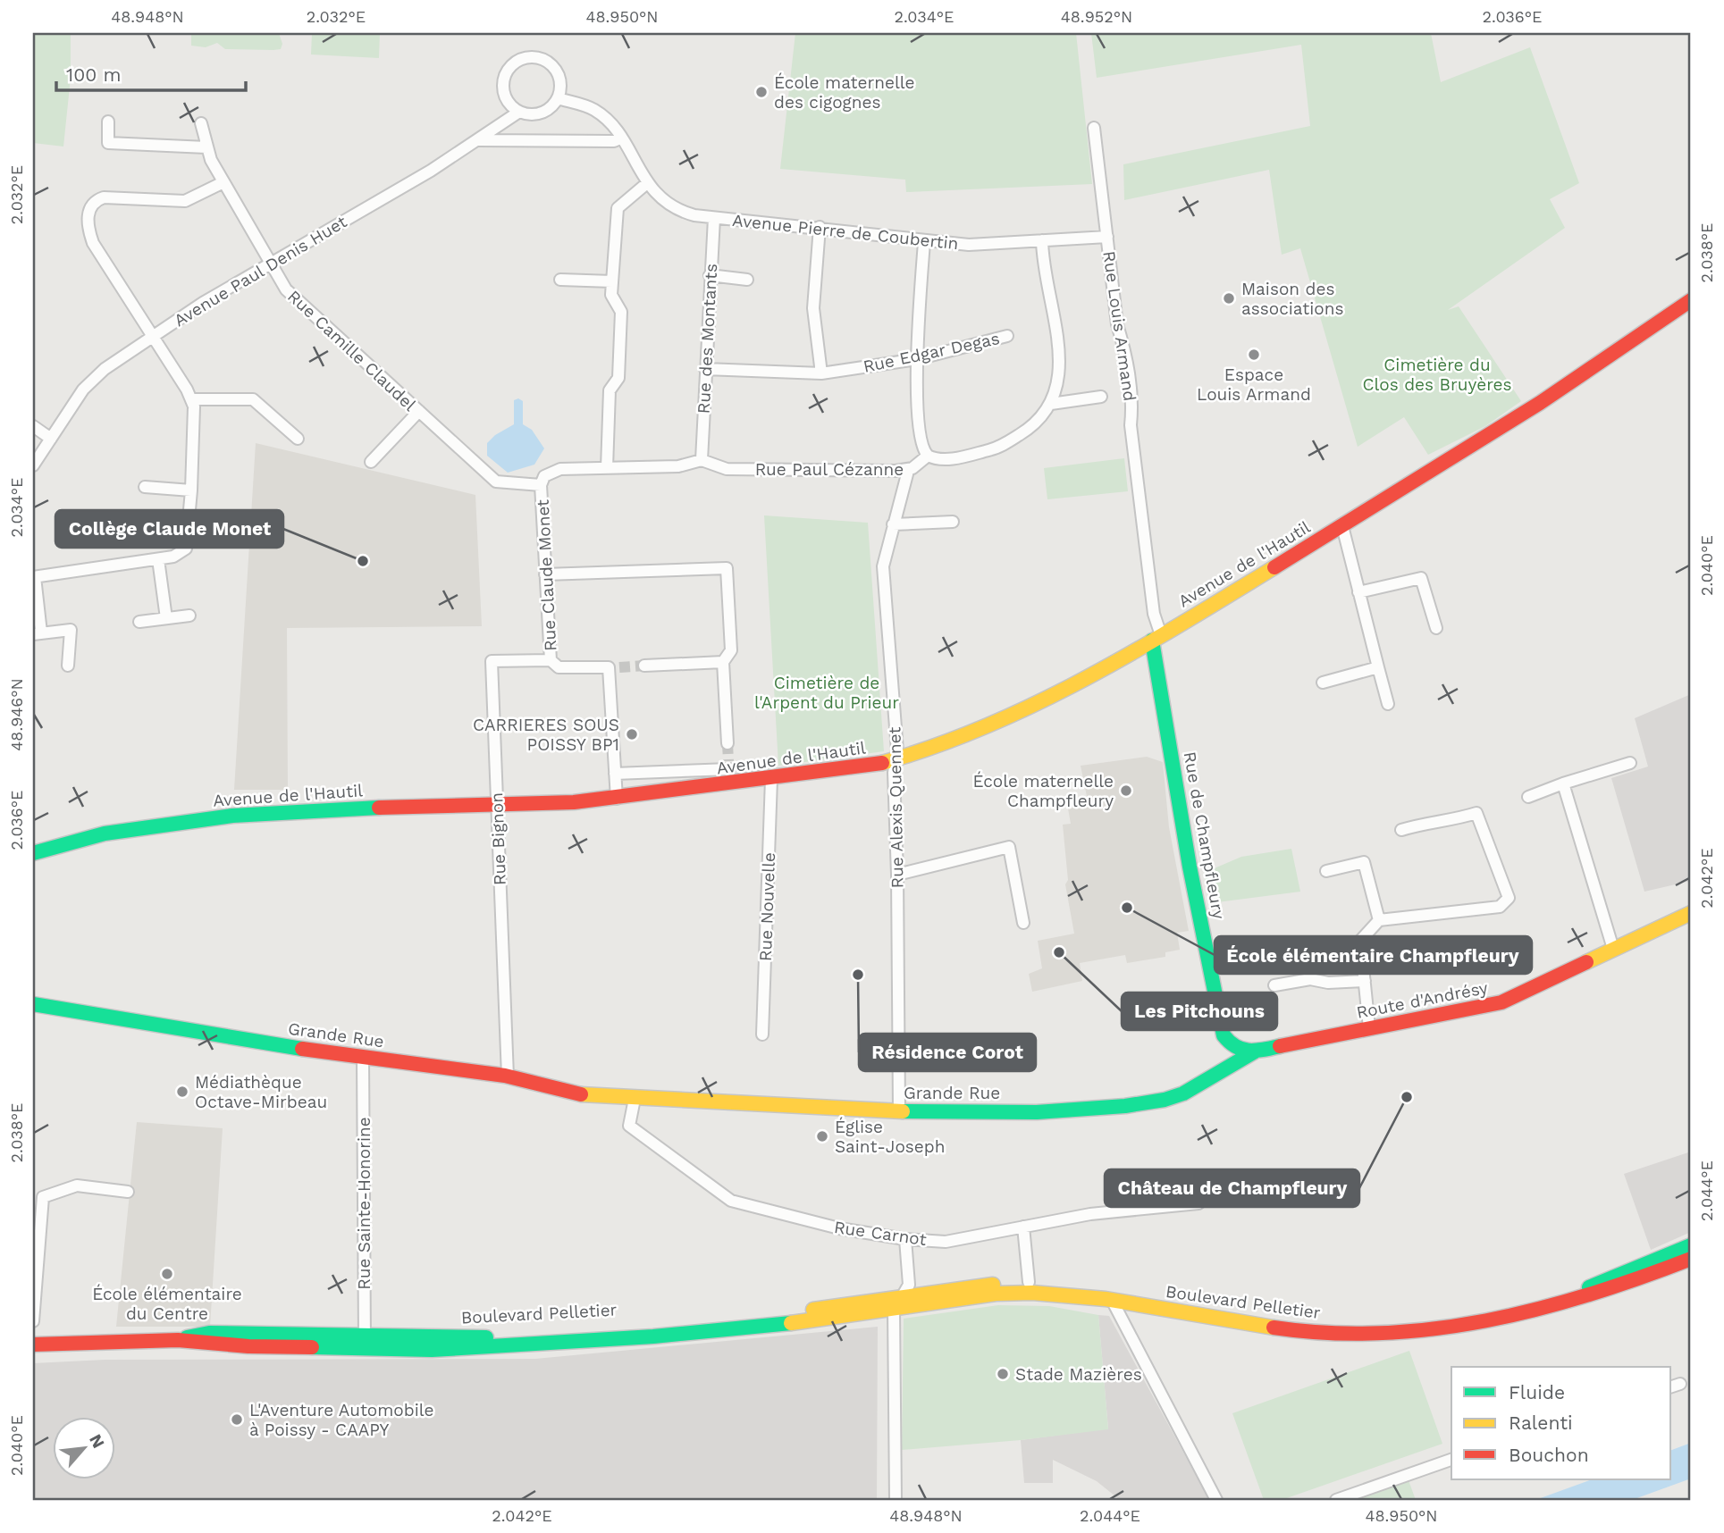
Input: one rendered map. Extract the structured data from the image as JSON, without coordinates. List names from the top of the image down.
{
  "streets": {
    "street": [
      "Avenue Pierre de Coubertin",
      "Avenue Paul Denis Huet",
      "Rue Louis Armand",
      "Rue des Montants",
      "Rue Camille Claudel",
      "Rue Edgar Degas",
      "Rue Paul Cézanne",
      "Avenue de l'Hautil",
      "Rue Claude Monet",
      "Rue Alexis Quennet",
      "Rue de Champfleury",
      "Rue Bignon",
      "Rue Nouvelle",
      "Route d'Andrésy",
      "Grande Rue",
      "Rue Sainte-Honorine",
      "Rue Carnot",
      "Boulevard Pelletier"
    ]
  },
  "crossings": [
    ["Avenue Pierre de Coubertin", "Avenue Paul Denis Huet"],
    ["Avenue Pierre de Coubertin", "Rue Louis Armand"],
    ["Avenue Pierre de Coubertin", "Rue des Montants"],
    ["Avenue Pierre de Coubertin", "Rue Paul Cézanne"],
    ["Avenue Paul Denis Huet", "Rue Camille Claudel"],
    ["Rue Louis Armand", "Avenue de l'Hautil"],
    ["Rue Louis Armand", "Rue de Champfleury"],
    ["Rue des Montants", "Rue Edgar Degas"],
    ["Rue des Montants", "Rue Paul Cézanne"],
    ["Rue Camille Claudel", "Rue Claude Monet"],
    ["Rue Paul Cézanne", "Rue Alexis Quennet"],
    ["Avenue de l'Hautil", "Rue Claude Monet"],
    ["Avenue de l'Hautil", "Rue Alexis Quennet"],
    ["Avenue de l'Hautil", "Rue de Champfleury"],
    ["Avenue de l'Hautil", "Rue Bignon"],
    ["Avenue de l'Hautil", "Rue Nouvelle"],
    ["Rue Claude Monet", "Rue Bignon"],
    ["Rue Alexis Quennet", "Grande Rue"],
    ["Rue Bignon", "Grande Rue"],
    ["Route d'Andrésy", "Grande Rue"],
    ["Grande Rue", "Rue Sainte-Honorine"],
    ["Grande Rue", "Rue Carnot"],
    ["Rue Sainte-Honorine", "Boulevard Pelletier"]
  ],
  "parks": ["Cimetière du Clos des Bruyères", "Cimetière de l'Arpent du Prieur"],
  "places": [
    "École maternelle des cigognes",
    "Maison des associations",
    "Espace Louis Armand",
    "Collège Claude Monet",
    "CARRIERES SOUS POISSY BP1",
    "École maternelle Champfleury",
    "École élémentaire Champfleury",
    "Les Pitchouns",
    "Résidence Corot",
    "Médiathèque Octave-Mirbeau",
    "Château de Champfleury",
    "Église Saint-Joseph",
    "École élémentaire du Centre",
    "Stade Mazières",
    "L'Aventure Automobile à Poissy - CAAPY"
  ],
  "legend": ["Fluide", "Ralenti", "Bouchon"],
  "scale_bar": "100 m",
  "north": "top right",
  "coordinates": [
    "48.948°N",
    "2.032°E",
    "48.950°N",
    "2.034°E",
    "48.952°N",
    "2.036°E",
    "2.038°E",
    "2.040°E",
    "48.946°N",
    "2.042°E",
    "2.044°E"
  ]
}
